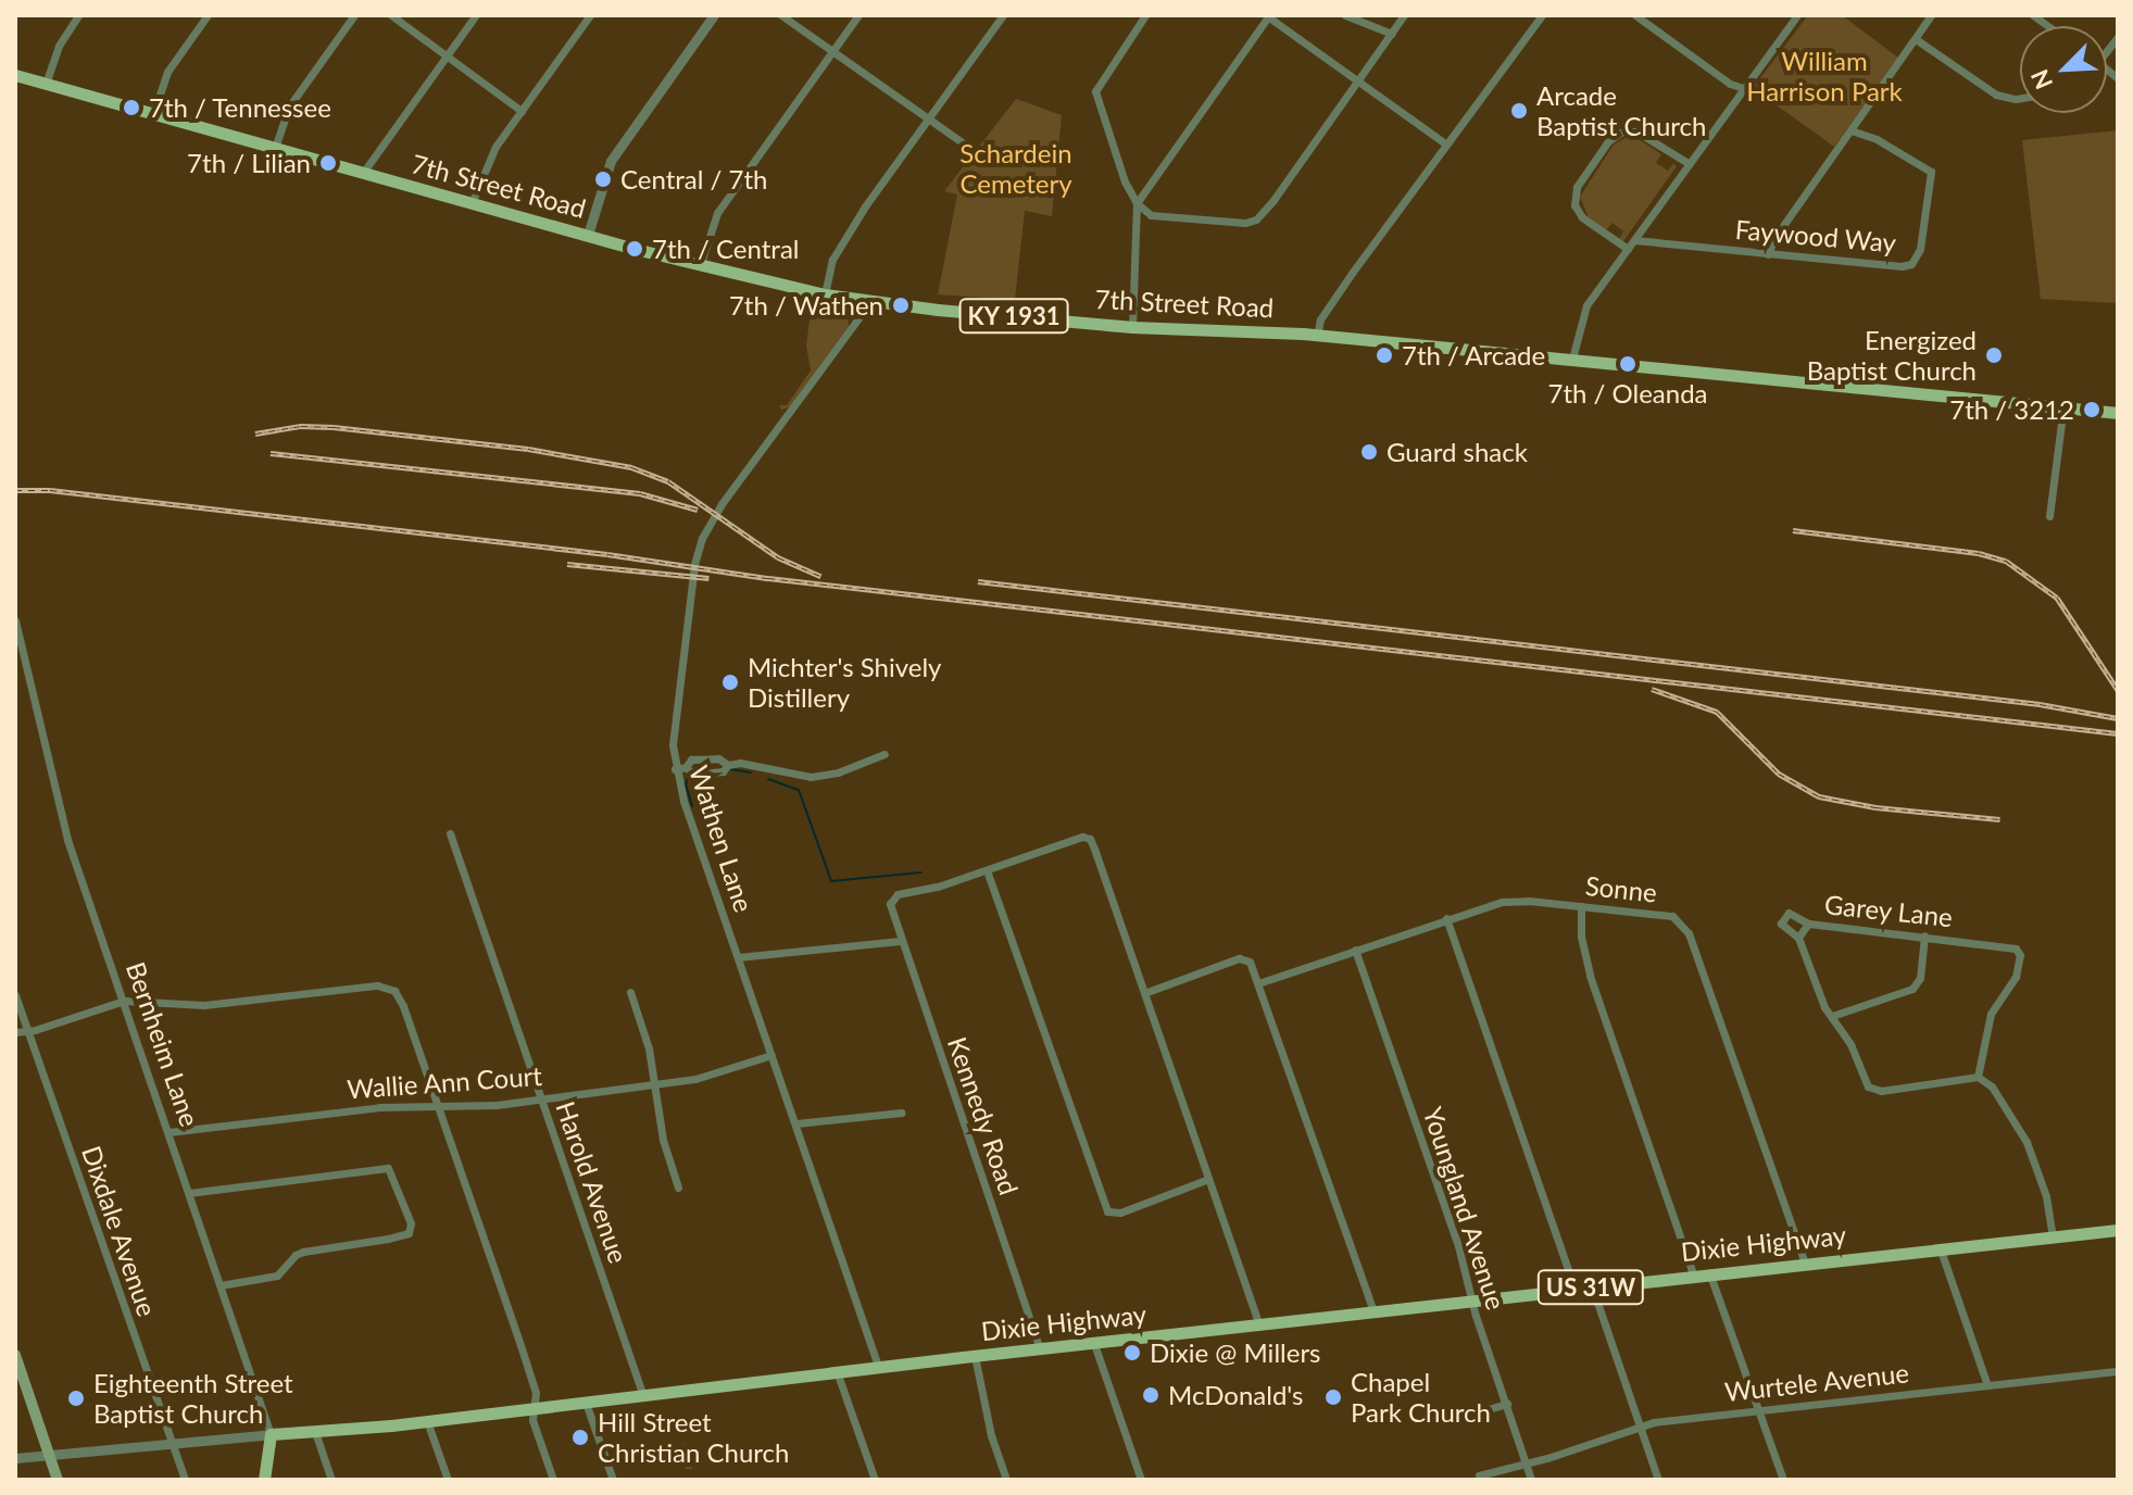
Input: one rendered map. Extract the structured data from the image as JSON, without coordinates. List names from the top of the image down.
{
  "streets": {
    "main road": [
      "7th Street Road",
      "KY 1931",
      "Bernheim Lane",
      "Dixie Highway",
      "US 31W"
    ],
    "street": [
      "Faywood Way",
      "Wathen Lane",
      "Sonne",
      "Garey Lane",
      "Wallie Ann Court",
      "Kennedy Road",
      "Harold Avenue",
      "Youngland Avenue",
      "Dixdale Avenue",
      "Wurtele Avenue"
    ]
  },
  "crossings": [
    ["7th Street Road", "Wathen Lane"],
    ["Wathen Lane", "Wallie Ann Court"],
    ["Wathen Lane", "Dixie Highway"],
    ["Sonne", "Youngland Avenue"],
    ["Sonne", "Dixie Highway"],
    ["Bernheim Lane", "Wallie Ann Court"],
    ["Bernheim Lane", "Dixie Highway"],
    ["Wallie Ann Court", "Harold Avenue"],
    ["Kennedy Road", "Dixie Highway"],
    ["Harold Avenue", "Dixie Highway"],
    ["Youngland Avenue", "Dixie Highway"],
    ["Youngland Avenue", "Wurtele Avenue"],
    ["Dixdale Avenue", "Dixie Highway"]
  ],
  "parks": ["William Harrison Park", "Schardein Cemetery"],
  "places": [
    "7th / Tennessee",
    "Arcade Baptist Church",
    "7th / Lilian",
    "Central / 7th",
    "7th / Central",
    "7th / Wathen",
    "7th / Arcade",
    "Energized Baptist Church",
    "7th / Oleanda",
    "7th / 3212",
    "Guard shack",
    "Michter's Shively Distillery",
    "Dixie @ Millers",
    "McDonald's",
    "Chapel Park Church",
    "Eighteenth Street Baptist Church",
    "Hill Street Christian Church"
  ],
  "north": "bottom left"
}
